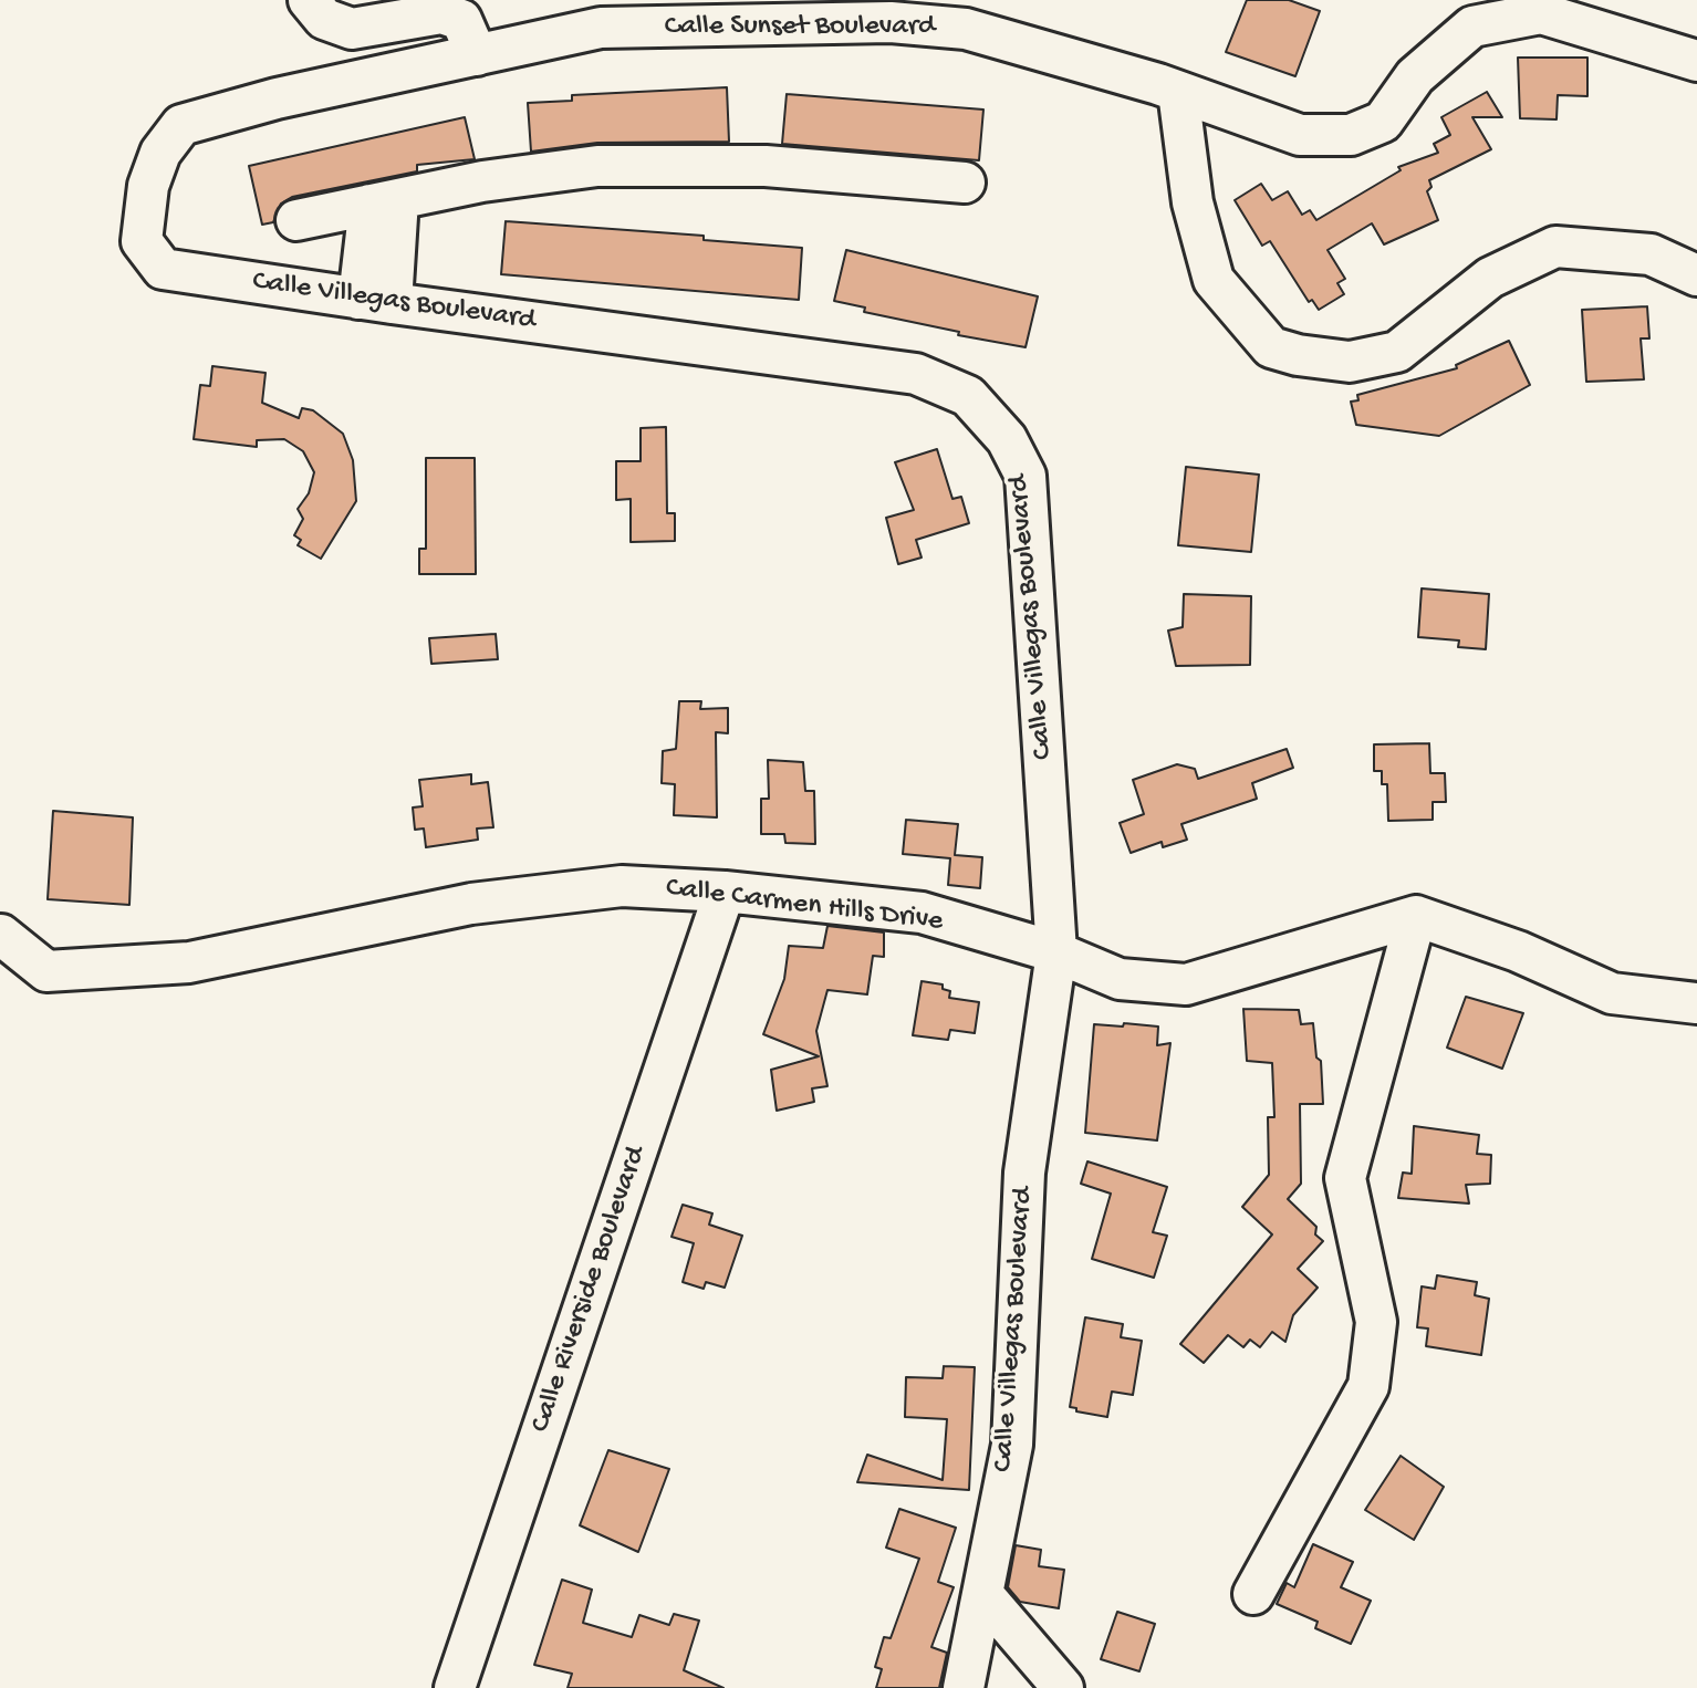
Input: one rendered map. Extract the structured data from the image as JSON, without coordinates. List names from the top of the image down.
{
  "streets": {
    "street": [
      "Calle Sunset Boulevard",
      "Calle Villegas Boulevard",
      "Calle Carmen Hills Drive",
      "Calle Riverside Boulevard"
    ]
  },
  "crossings": [
    ["Calle Sunset Boulevard", "Calle Villegas Boulevard"],
    ["Calle Villegas Boulevard", "Calle Carmen Hills Drive"],
    ["Calle Carmen Hills Drive", "Calle Riverside Boulevard"]
  ]
}
